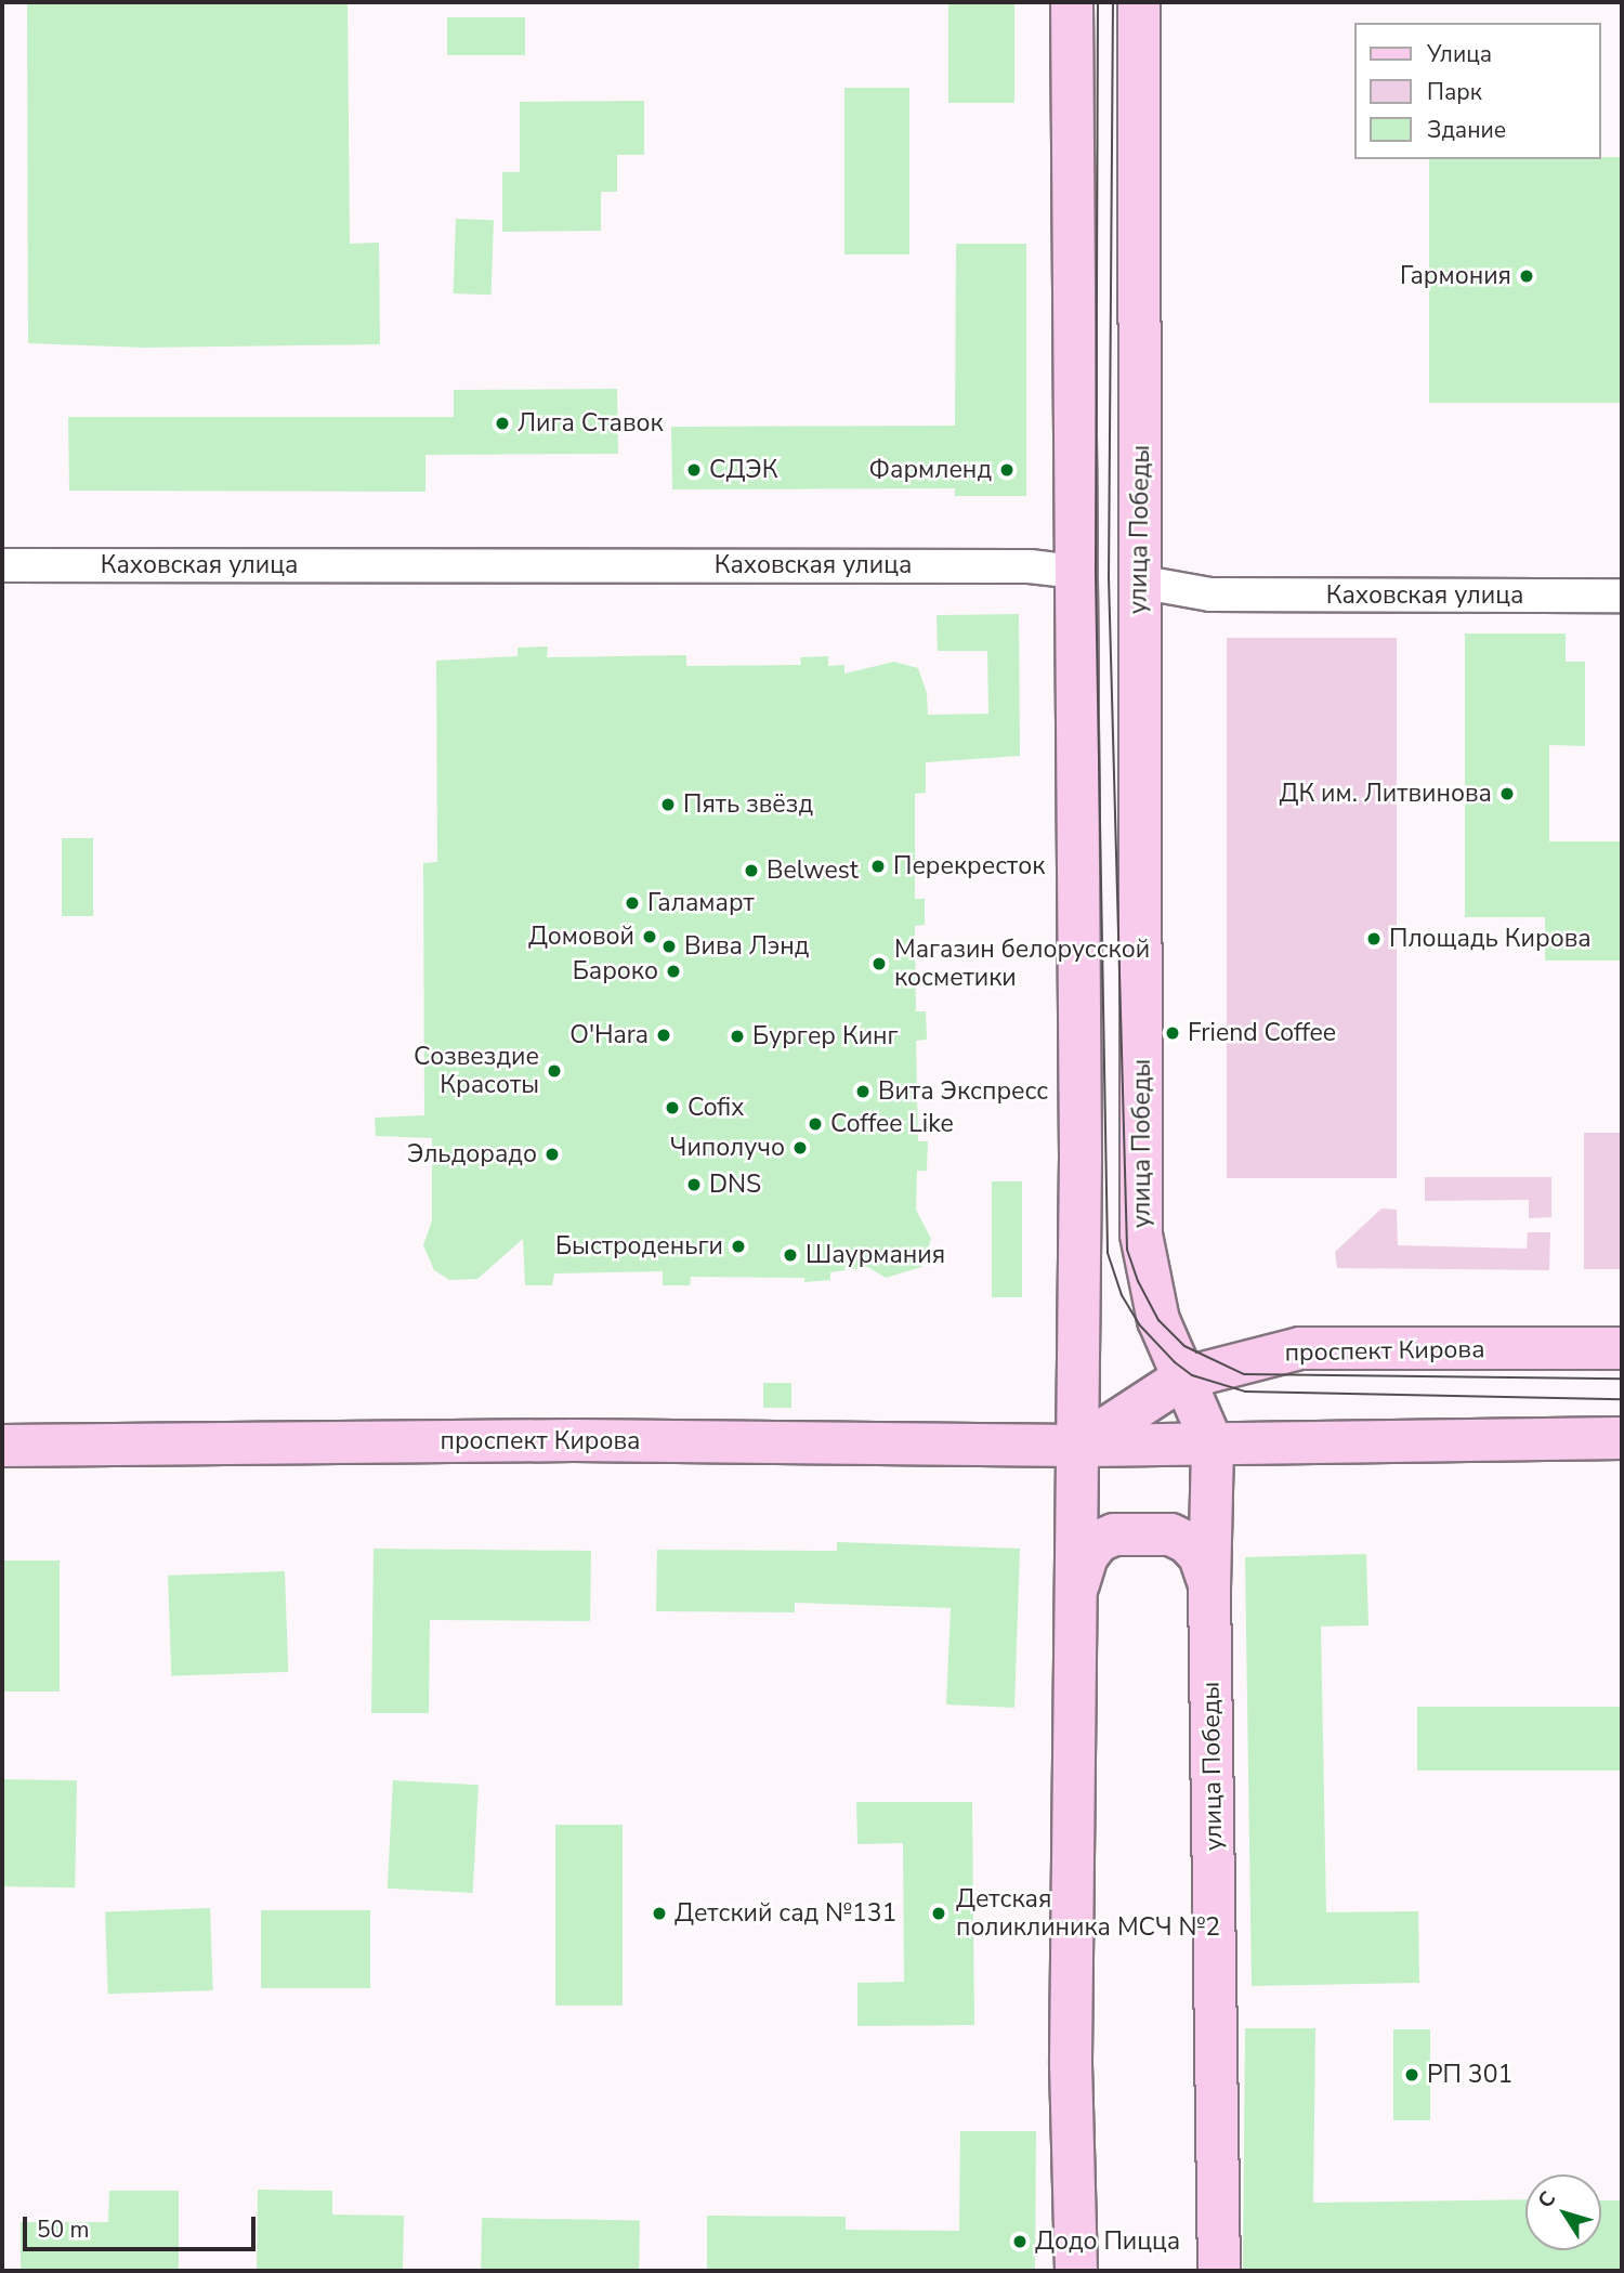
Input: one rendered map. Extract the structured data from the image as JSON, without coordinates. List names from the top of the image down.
{
  "streets": {
    "main road": ["улица Победы", "Каховская улица", "проспект Кирова"]
  },
  "crossings": [
    ["улица Победы", "Каховская улица"],
    ["улица Победы", "проспект Кирова"]
  ],
  "places": [
    "Гармония",
    "Лига Ставок",
    "СДЭК",
    "Фармленд",
    "ДК им. Литвинова",
    "Пять звёзд",
    "Перекресток",
    "Belwest",
    "Галамарт",
    "Домовой",
    "Площадь Кирова",
    "Вива Лэнд",
    "Магазин белорусской косметики",
    "Бароко",
    "Friend Coffee",
    "O'Hara",
    "Бургер Кинг",
    "Созвездие Красоты",
    "Вита Экспресс",
    "Cofix",
    "Coffee Like",
    "Чиполучо",
    "Эльдорадо",
    "DNS",
    "Быстроденьги",
    "Шаурмания",
    "Детский сад №131",
    "Детская поликлиника МСЧ №2",
    "РП 301",
    "Додо Пицца"
  ],
  "legend": ["Улица", "Парк", "Здание"],
  "scale_bar": "50 m",
  "north": "top left"
}
